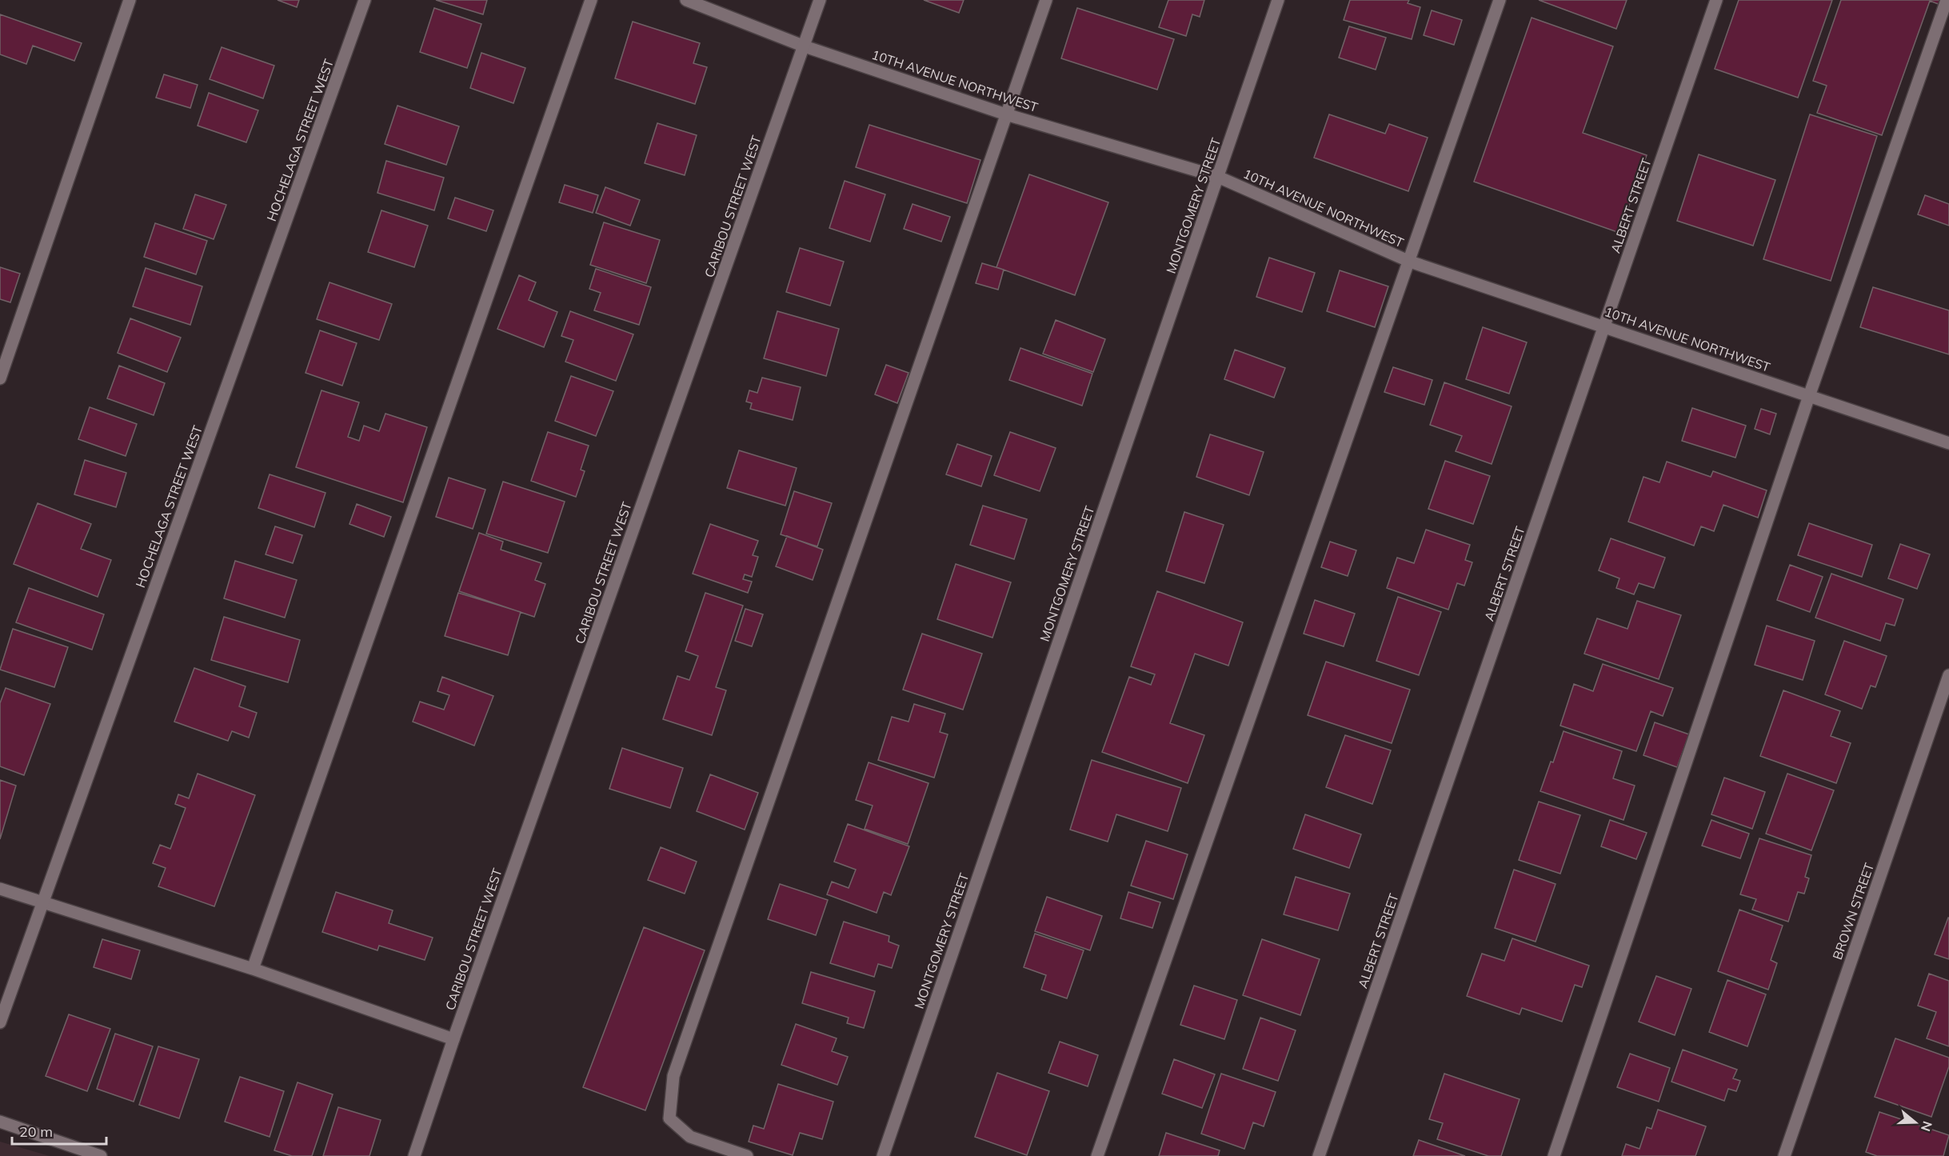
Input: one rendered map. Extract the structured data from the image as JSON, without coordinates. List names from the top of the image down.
{
  "streets": {
    "street": [
      "10TH AVENUE NORTHWEST",
      "HOCHELAGA STREET WEST",
      "MONTGOMERY STREET",
      "ALBERT STREET",
      "CARIBOU STREET WEST",
      "BROWN STREET"
    ]
  },
  "crossings": [
    ["10TH AVENUE NORTHWEST", "MONTGOMERY STREET"],
    ["10TH AVENUE NORTHWEST", "ALBERT STREET"],
    ["10TH AVENUE NORTHWEST", "CARIBOU STREET WEST"]
  ],
  "scale_bar": "20 m",
  "north": "right"
}
